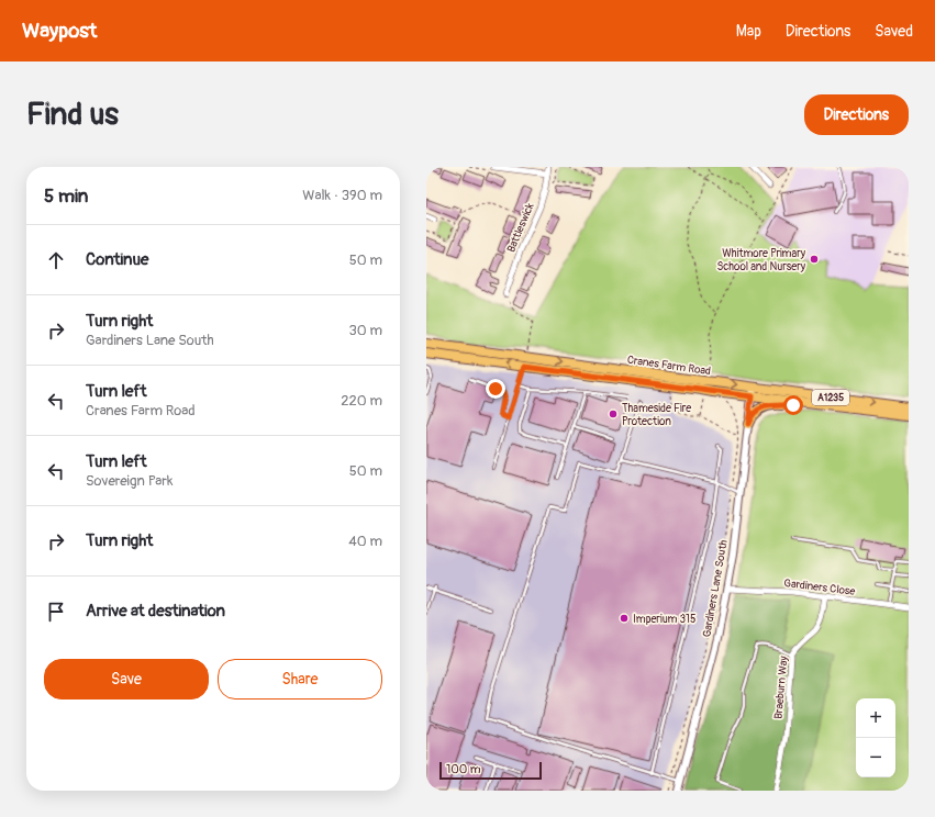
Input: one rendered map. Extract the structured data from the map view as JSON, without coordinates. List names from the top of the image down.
{
  "streets": {
    "main road": ["Cranes Farm Road", "A1235"],
    "street": [
      "Battleswick",
      "Gardiners Close",
      "Gardiners Lane South",
      "Braeburn Way"
    ]
  },
  "crossings": [
    ["Cranes Farm Road", "A1235"],
    ["Cranes Farm Road", "Gardiners Lane South"],
    ["A1235", "Gardiners Lane South"],
    ["Gardiners Close", "Gardiners Lane South"],
    ["Gardiners Close", "Braeburn Way"]
  ],
  "places": ["Whitmore Primary School and Nursery", "Thameside Fire Protection", "Imperium 315"],
  "scale_bar": "100 m",
  "page": {
    "header": "Waypost",
    "nav": ["Map", "Directions", "Saved"],
    "buttons": [
      "Directions",
      ["Save", "Share"]
    ],
    "title": "Find us",
    "heading": ["5 min", "Walk · 390 m"],
    "list": [
      ["Continue", "50 m"],
      ["Turn right", "Gardiners Lane South", "30 m"],
      ["Turn left", "Cranes Farm Road", "220 m"],
      ["Turn left", "Sovereign Park", "50 m"],
      ["Turn right", "40 m"],
      "Arrive at destination"
    ],
    "map_buttons": ["+", "−"],
    "scale": "100 m"
  }
}
